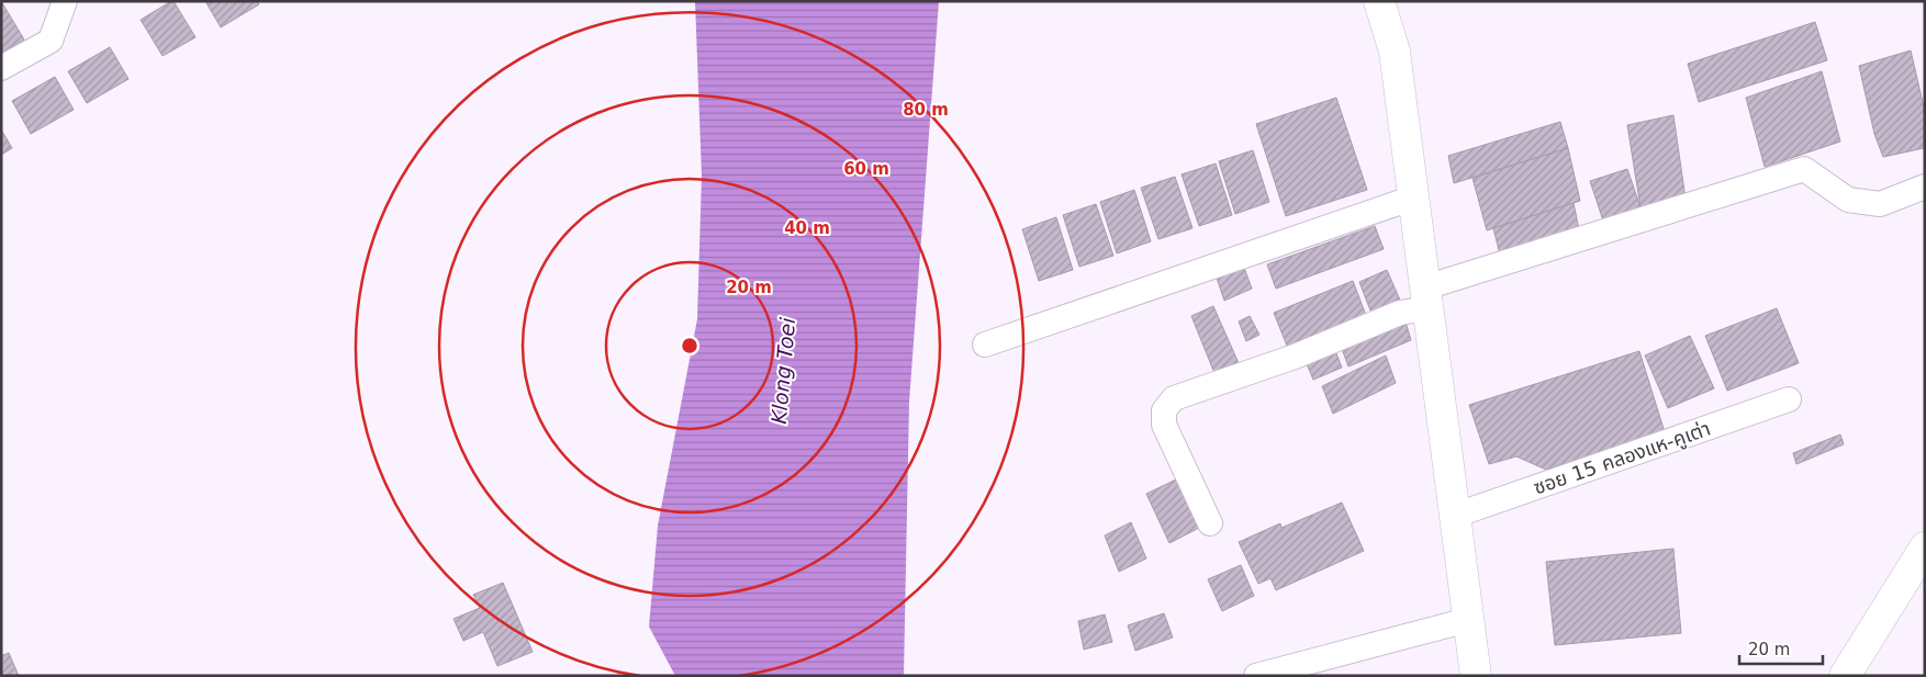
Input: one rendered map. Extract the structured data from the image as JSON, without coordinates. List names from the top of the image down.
{
  "streets": {
    "street": ["ซอย 15 คลองแห-คูเต่า"]
  },
  "water": ["Klong Toei"],
  "scale_bar": "20 m",
  "rings": [
    "80 m",
    "60 m",
    "40 m",
    "20 m"
  ]
}
